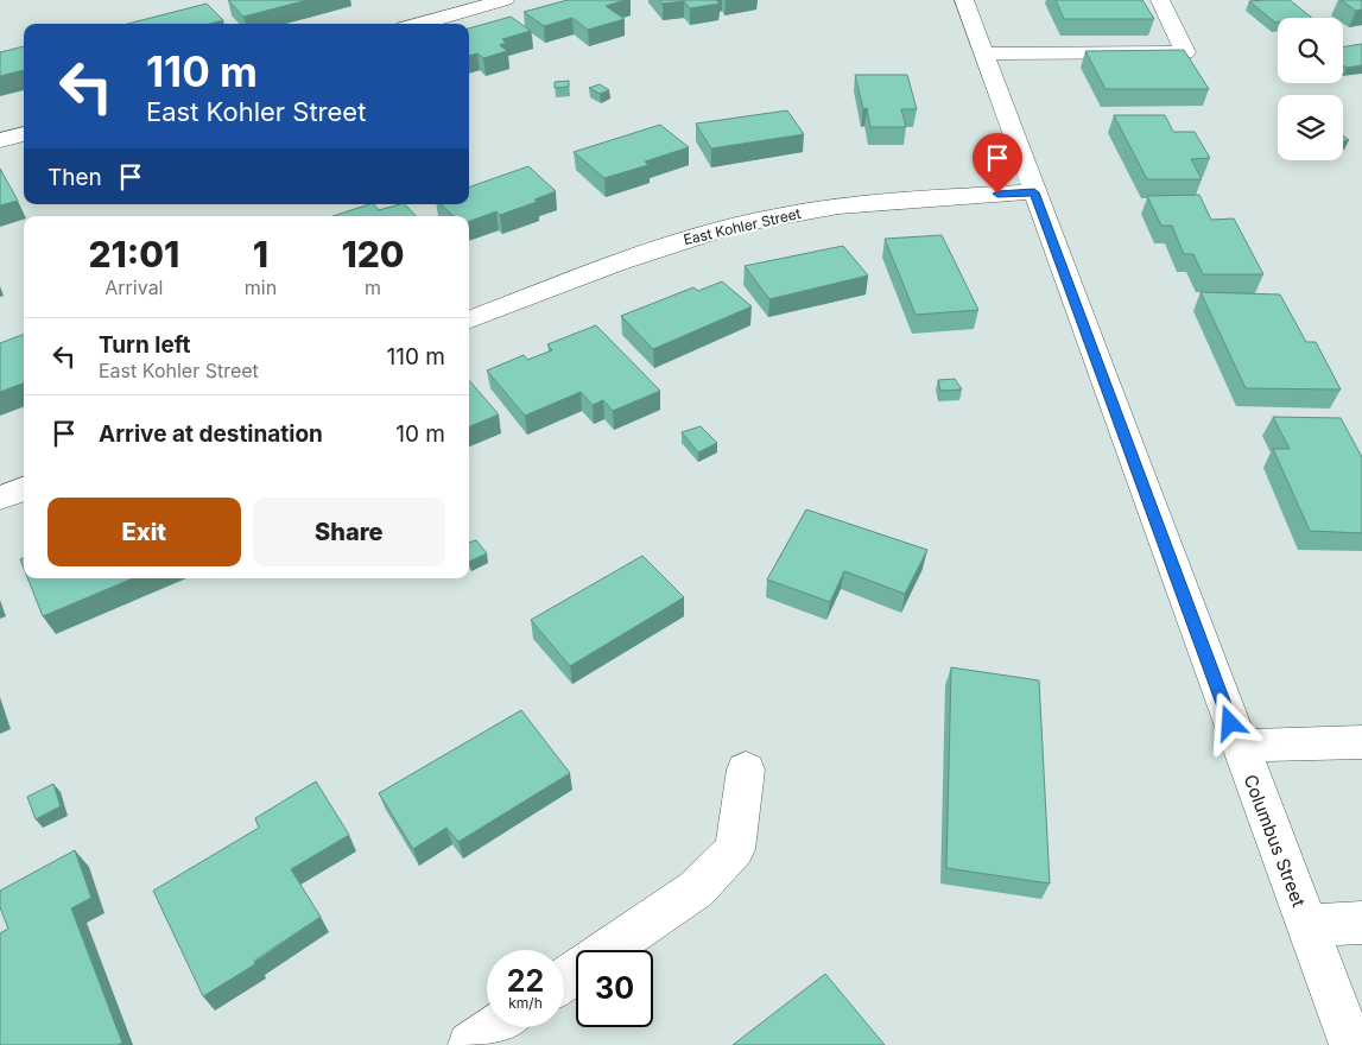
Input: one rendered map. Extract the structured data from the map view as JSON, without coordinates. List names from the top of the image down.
{
  "streets": {
    "street": ["East Kohler Street", "Columbus Street"]
  },
  "crossings": [
    ["East Kohler Street", "Columbus Street"]
  ],
  "page": {
    "turn": ["110 m", "East Kohler Street"],
    "then": "Then",
    "eta": [
      "21:01",
      "Arrival",
      "1",
      "min",
      "120",
      "m"
    ],
    "list": [
      {
        "name": "Turn left",
        "note": "East Kohler Street",
        "value": "110 m"
      },
      {
        "name": "Arrive at destination",
        "value": "10 m"
      }
    ],
    "buttons": ["Exit", "Share"],
    "speed": "22 km/h",
    "limit": "30"
  }
}
